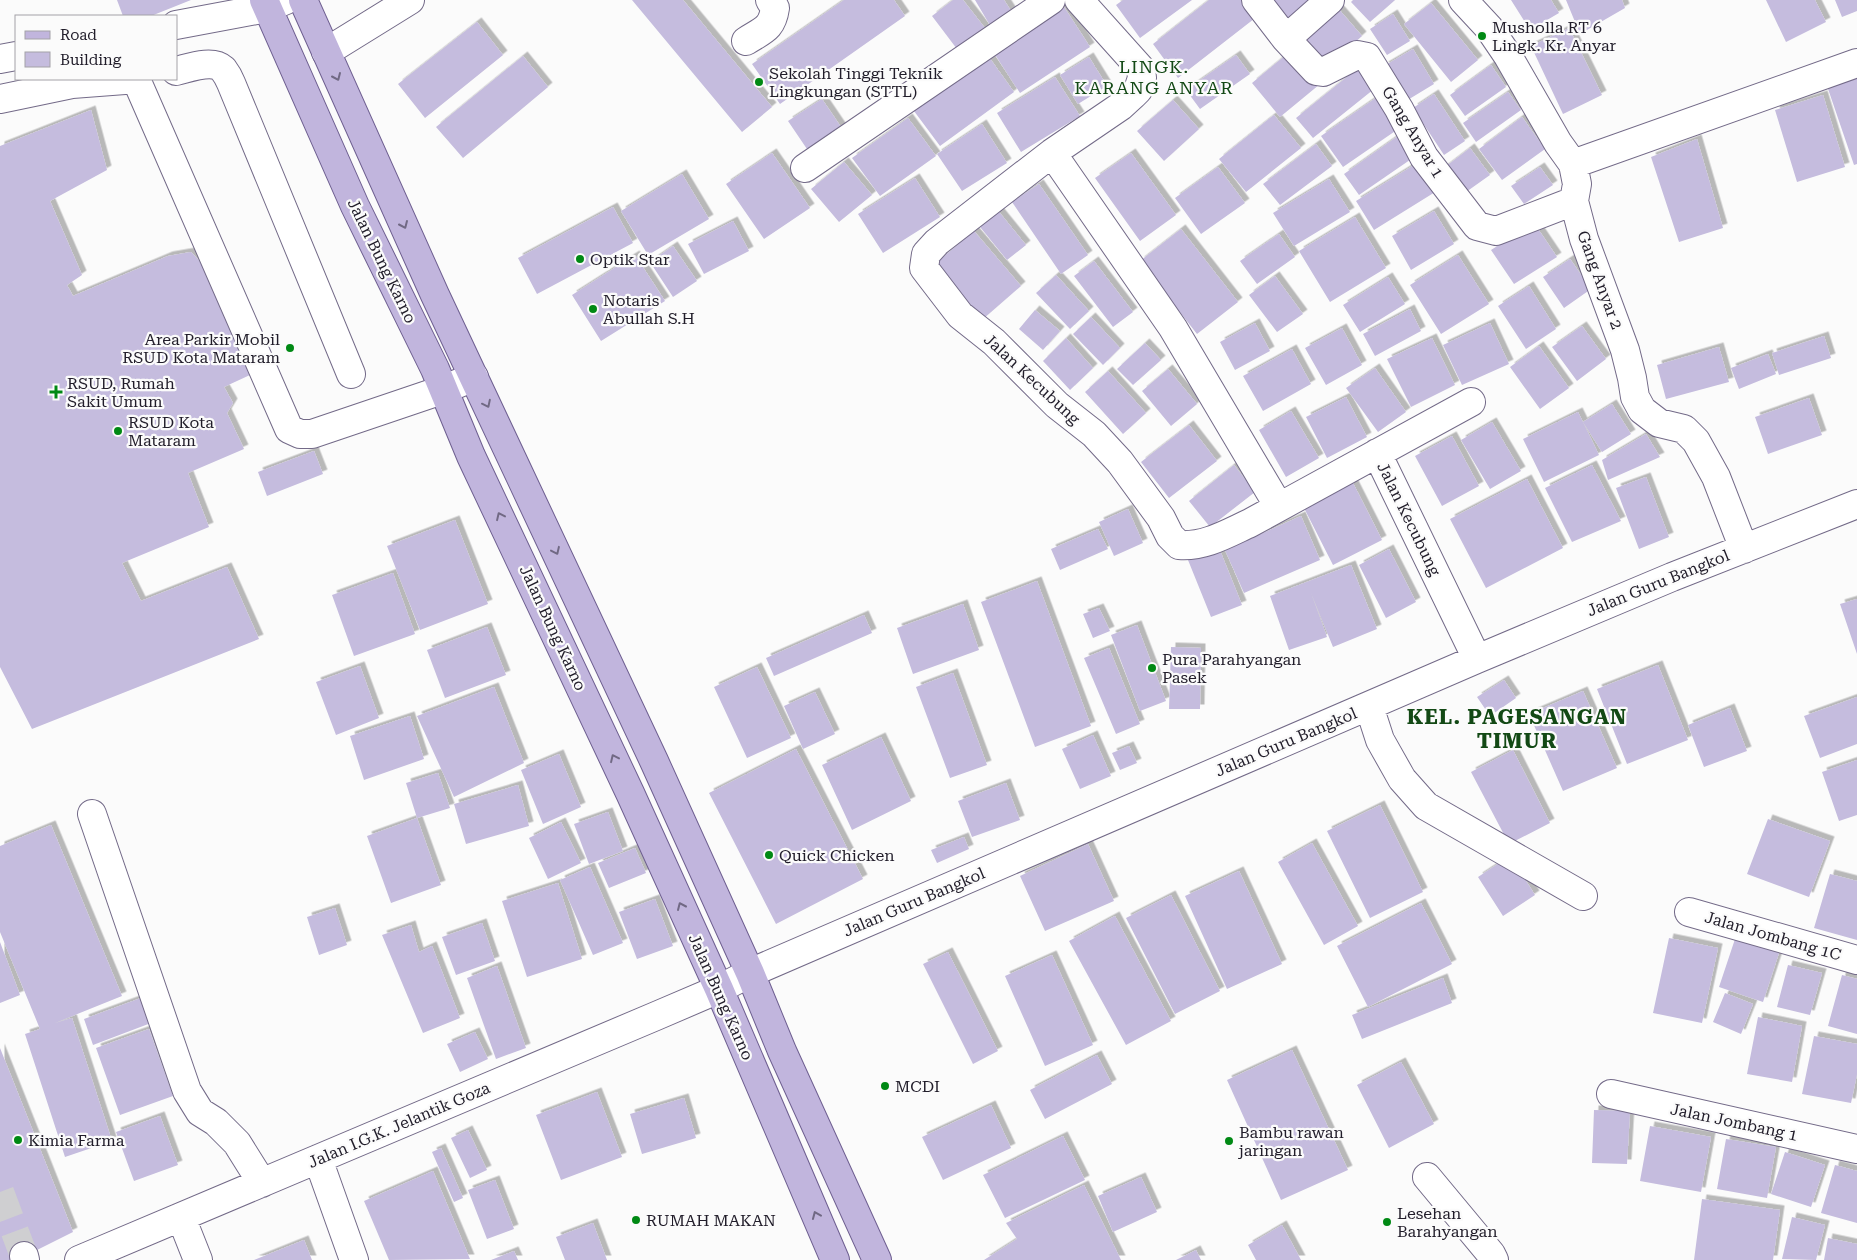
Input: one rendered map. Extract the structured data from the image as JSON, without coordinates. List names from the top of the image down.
{
  "streets": {
    "main road": ["Jalan Bung Karno"],
    "street": [
      "Gang Anyar 1",
      "Gang Anyar 2",
      "Jalan Kecubung",
      "Jalan Guru Bangkol",
      "Jalan Jombang 1C",
      "Jalan Jombang 1",
      "Jalan I.G.K. Jelantik Goza"
    ]
  },
  "crossings": [
    ["Gang Anyar 1", "Gang Anyar 2"],
    ["Jalan Bung Karno", "Jalan Guru Bangkol"],
    ["Jalan Bung Karno", "Jalan I.G.K. Jelantik Goza"],
    ["Gang Anyar 2", "Jalan Guru Bangkol"],
    ["Jalan Kecubung", "Jalan Guru Bangkol"],
    ["Jalan Guru Bangkol", "Jalan I.G.K. Jelantik Goza"]
  ],
  "districts": ["LINGK. KARANG ANYAR", "KEL. PAGESANGAN TIMUR"],
  "places": {
    "other": [
      "Musholla RT 6 Lingk. Kr. Anyar",
      "Sekolah Tinggi Teknik Lingkungan (STTL)",
      "Optik Star",
      "Notaris Abullah S.H",
      "Area Parkir Mobil RSUD Kota Mataram",
      "RSUD Kota Mataram",
      "Pura Parahyangan Pasek",
      "Quick Chicken",
      "MCDI",
      "Kimia Farma",
      "Bambu rawan jaringan",
      "RUMAH MAKAN",
      "Lesehan Barahyangan"
    ],
    "health": ["RSUD, Rumah Sakit Umum"]
  },
  "legend": ["Road", "Building"]
}
